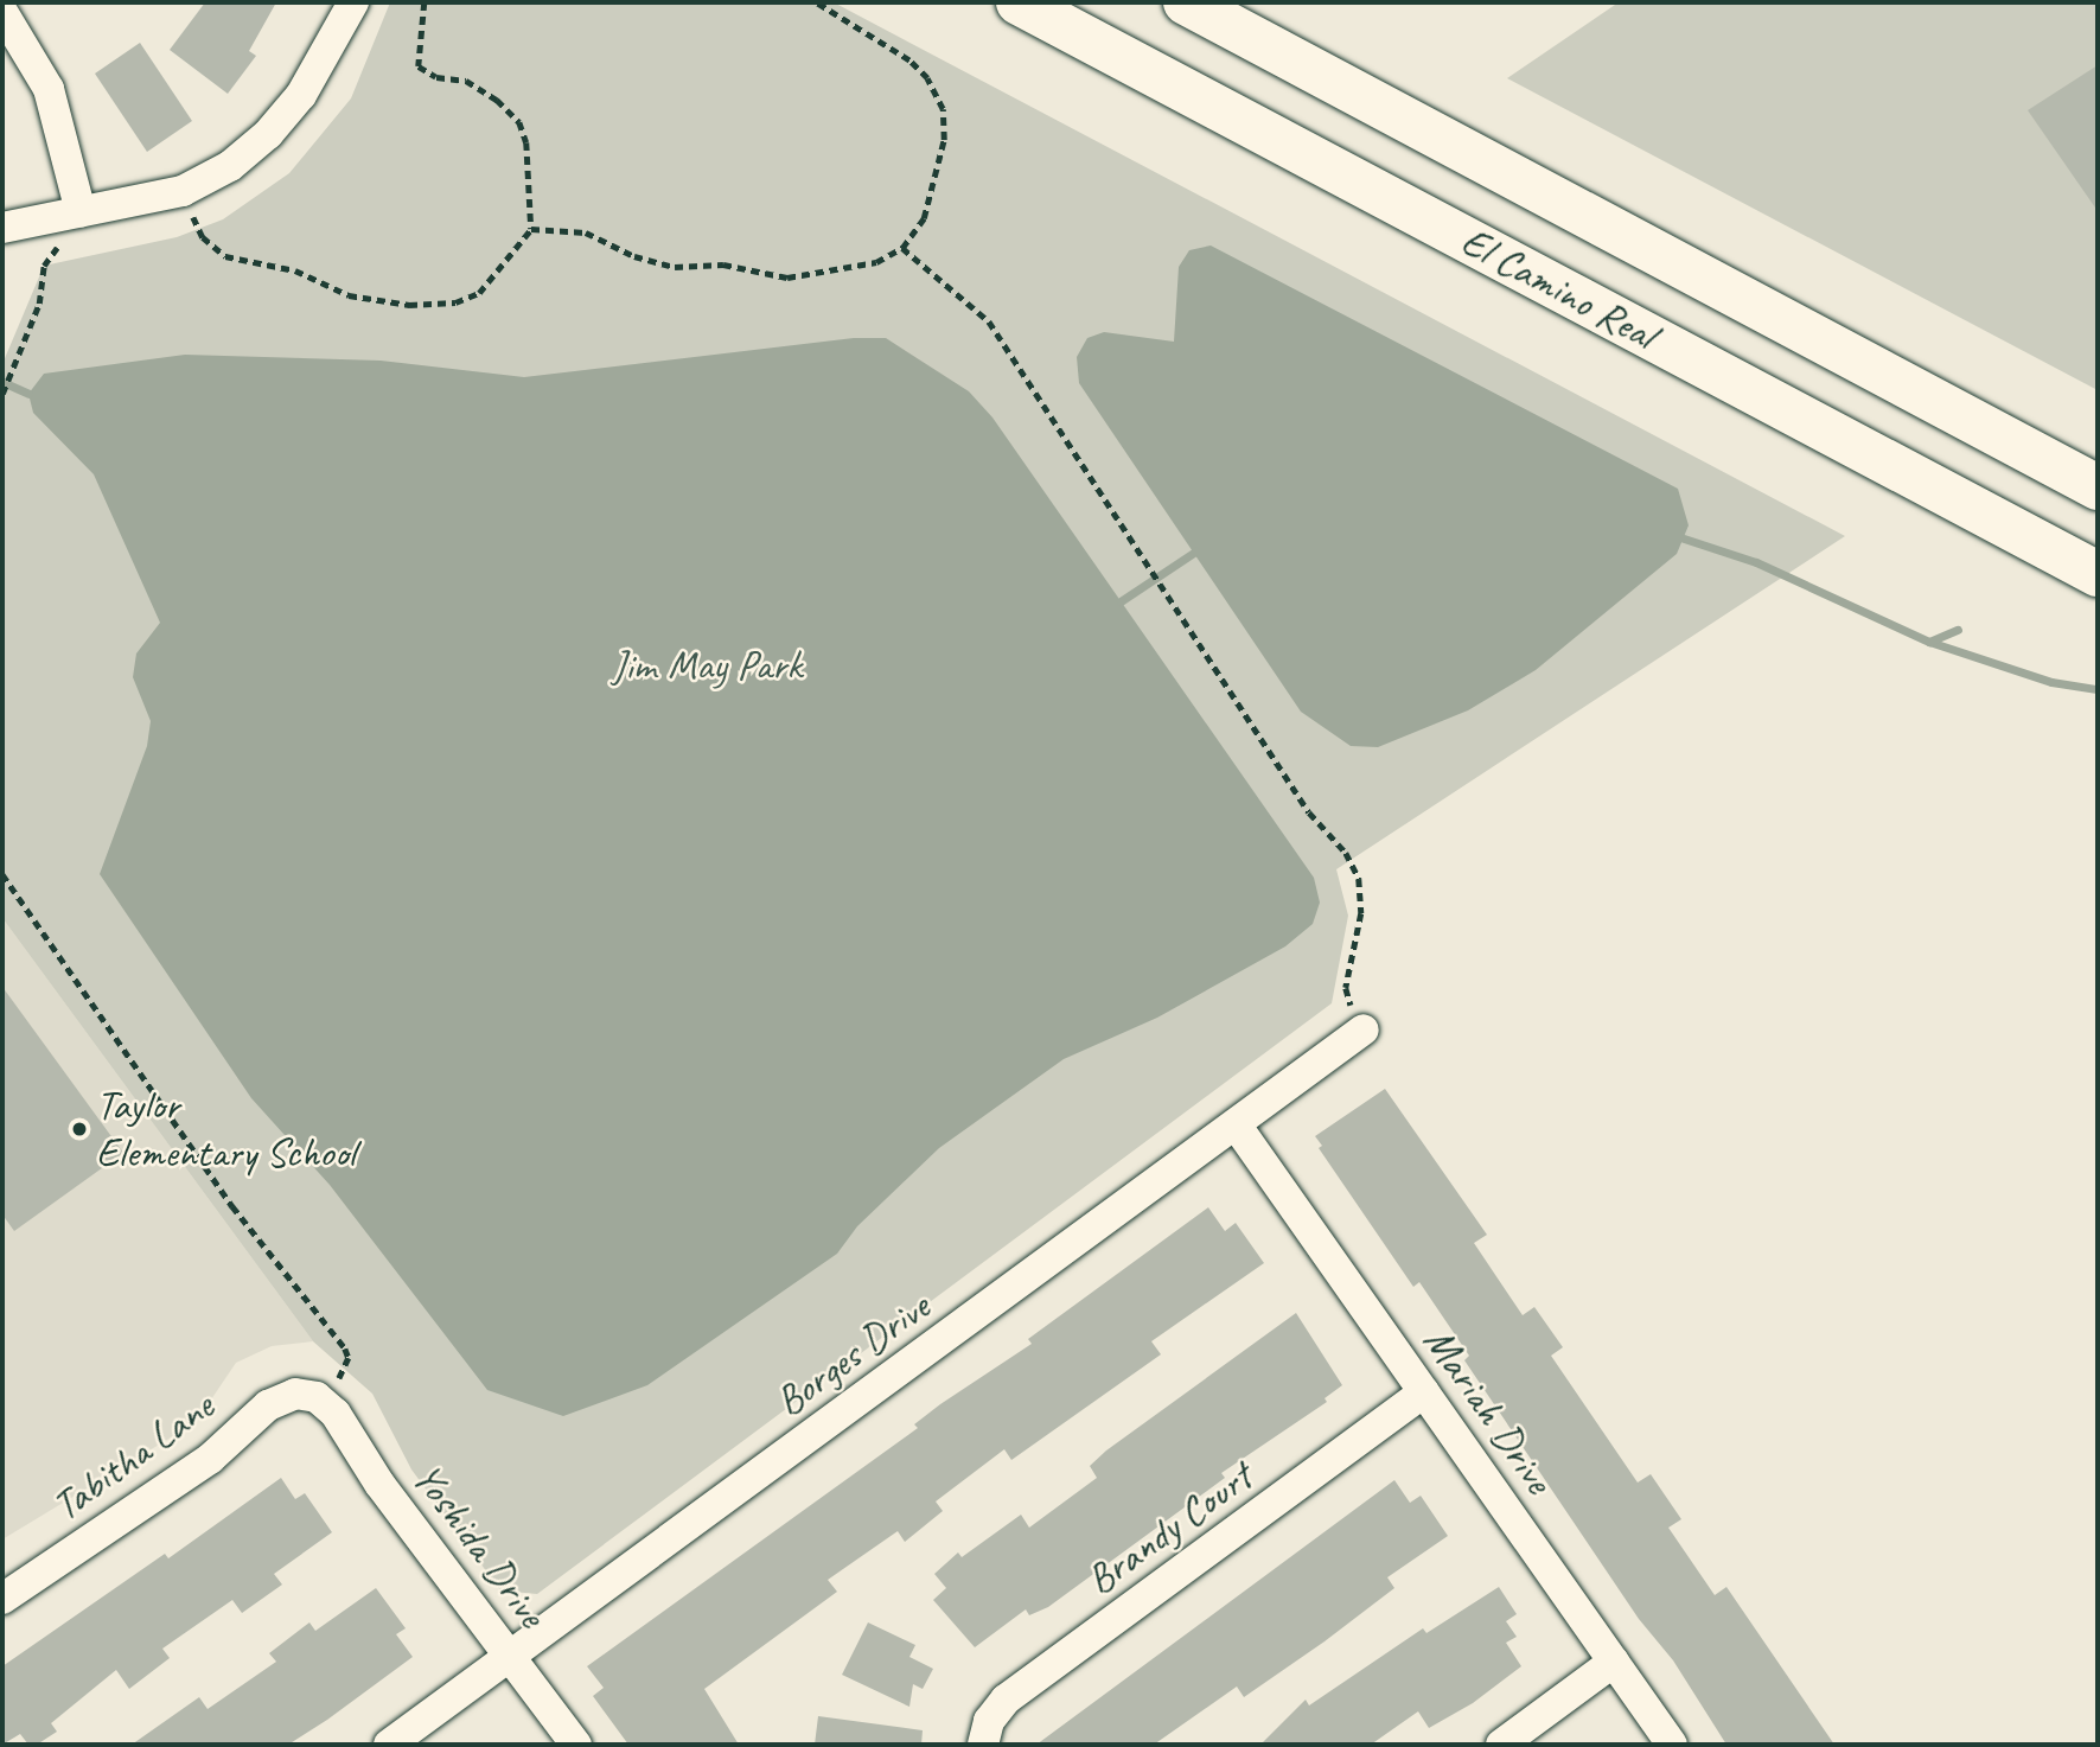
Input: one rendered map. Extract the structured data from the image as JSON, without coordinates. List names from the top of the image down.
{
  "streets": {
    "highway": ["El Camino Real"],
    "street": [
      "Borges Drive",
      "Mariah Drive",
      "Tabitha Lane",
      "Brandy Court",
      "Yoshida Drive"
    ]
  },
  "crossings": [
    ["Borges Drive", "Mariah Drive"],
    ["Borges Drive", "Yoshida Drive"],
    ["Mariah Drive", "Brandy Court"],
    ["Tabitha Lane", "Yoshida Drive"]
  ],
  "parks": ["Jim May Park"],
  "places": ["Taylor Elementary School"]
}
